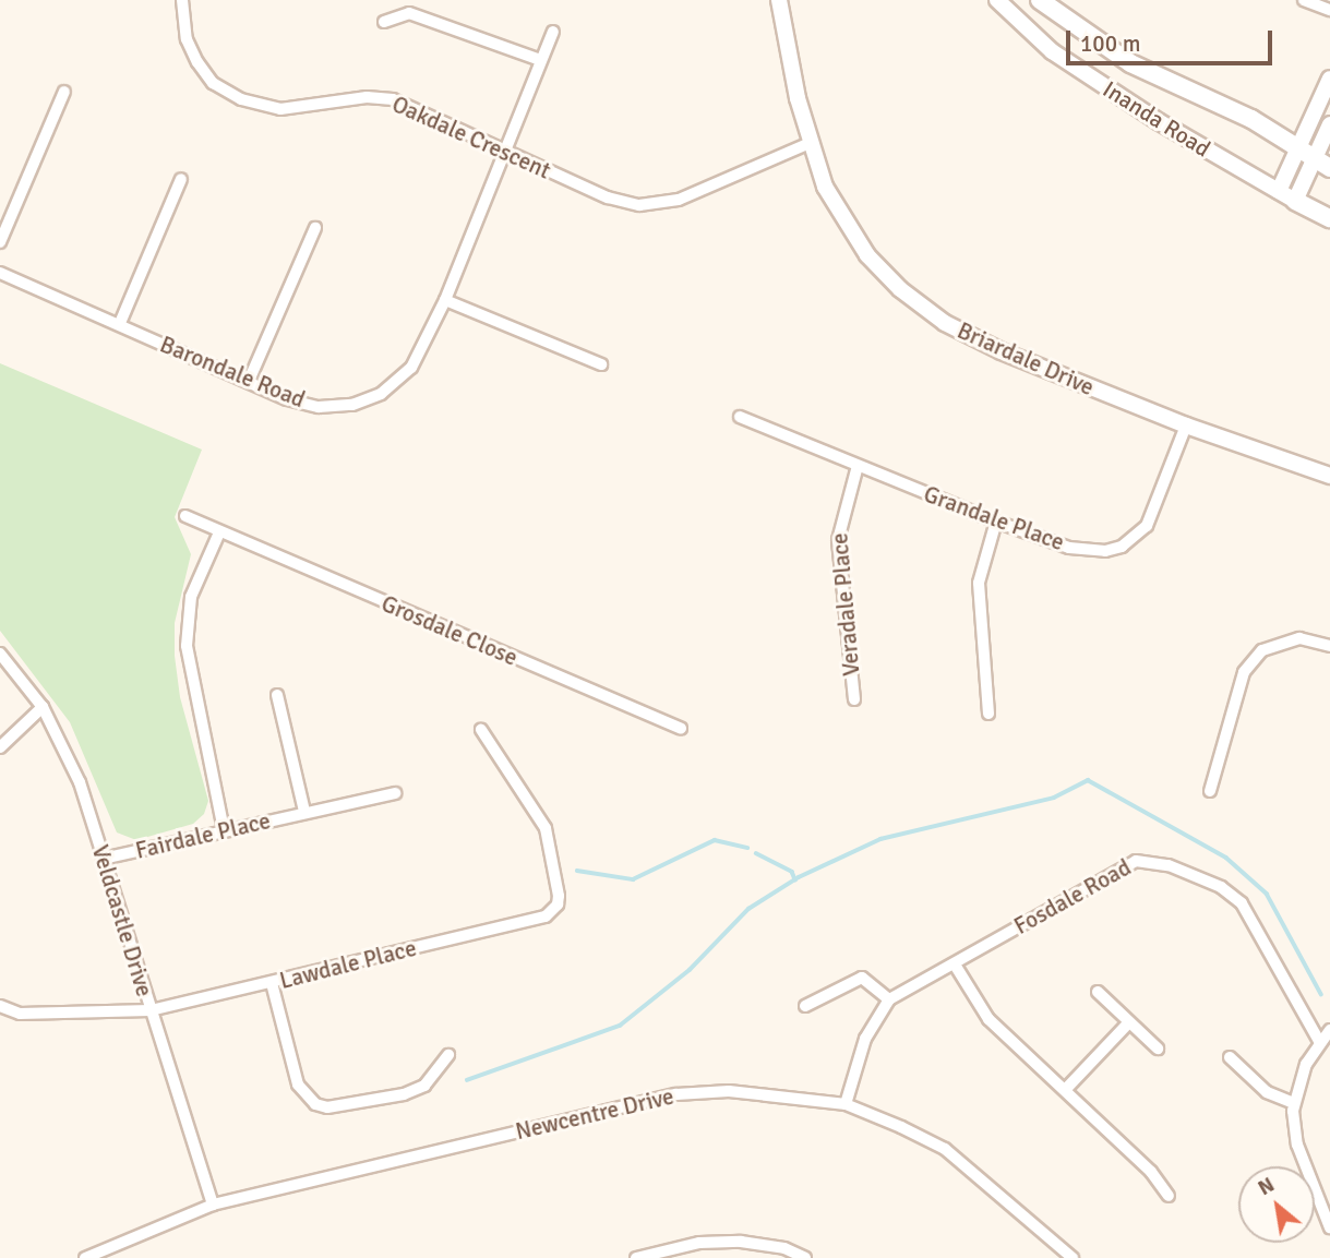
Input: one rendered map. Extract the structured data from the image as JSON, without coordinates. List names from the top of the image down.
{
  "streets": {
    "main road": ["Inanda Road"],
    "street": [
      "Oakdale Crescent",
      "Briardale Drive",
      "Barondale Road",
      "Grandale Place",
      "Veradale Place",
      "Grosdale Close",
      "Fairdale Place",
      "Fosdale Road",
      "Veldcastle Drive",
      "Lawdale Place",
      "Newcentre Drive"
    ]
  },
  "crossings": [
    ["Oakdale Crescent", "Briardale Drive"],
    ["Oakdale Crescent", "Barondale Road"],
    ["Briardale Drive", "Grandale Place"],
    ["Grandale Place", "Veradale Place"],
    ["Fairdale Place", "Veldcastle Drive"],
    ["Fosdale Road", "Newcentre Drive"],
    ["Veldcastle Drive", "Lawdale Place"],
    ["Veldcastle Drive", "Newcentre Drive"]
  ],
  "scale_bar": "100 m",
  "north": "top left"
}
